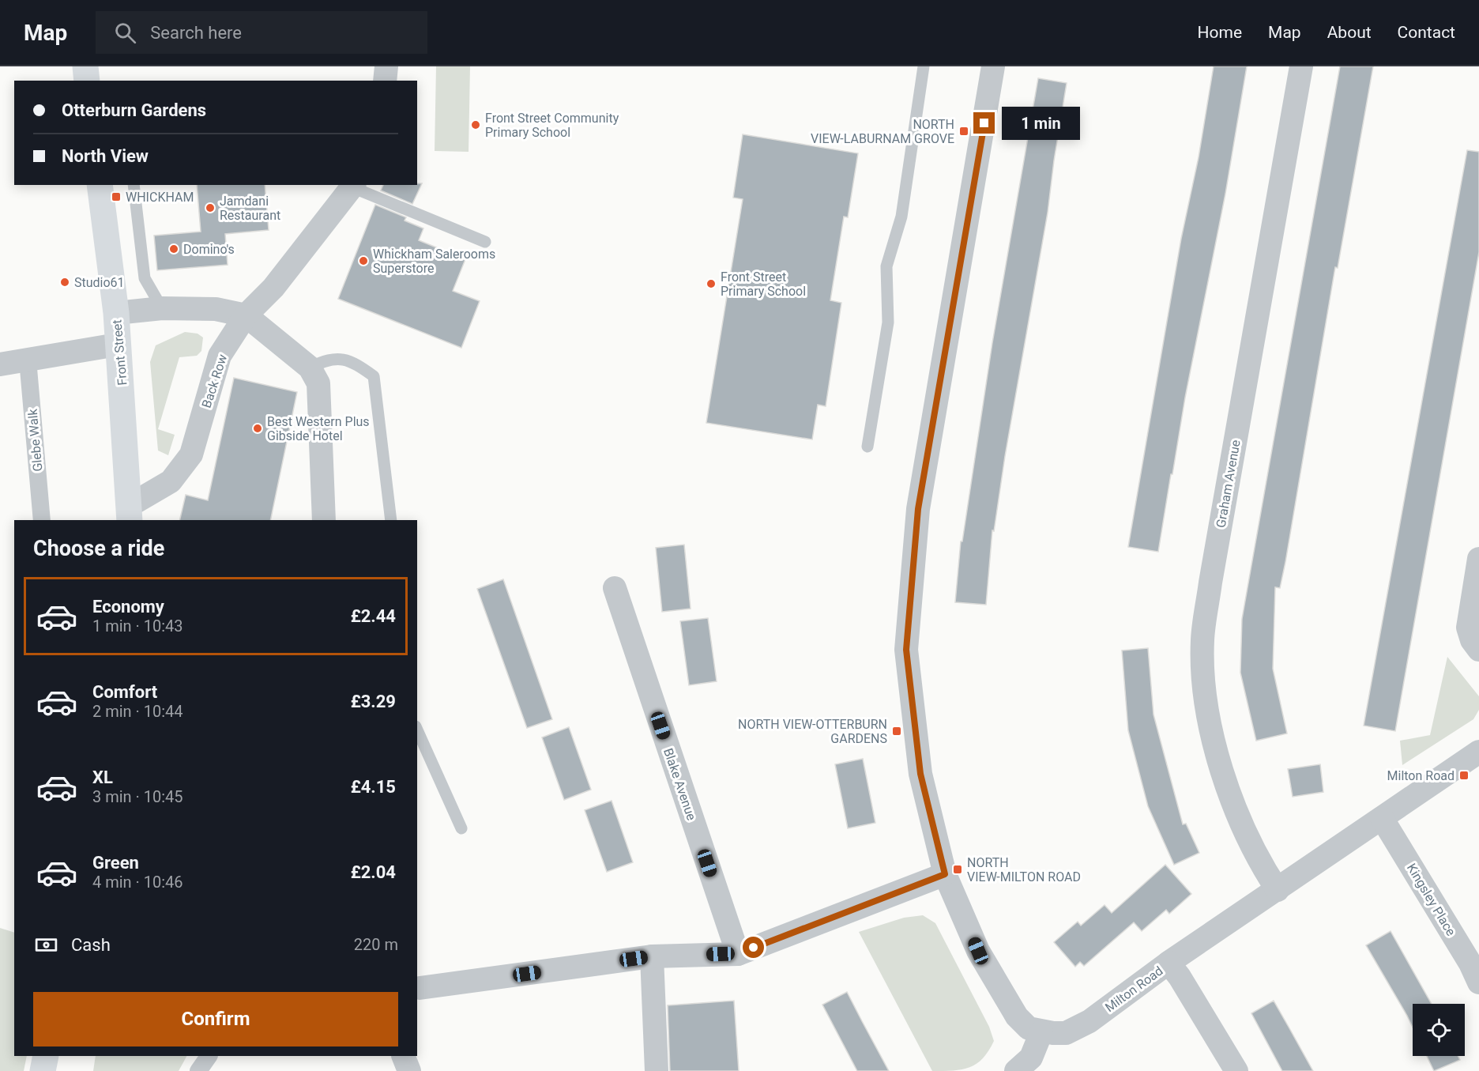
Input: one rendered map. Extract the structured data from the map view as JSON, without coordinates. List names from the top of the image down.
{
  "streets": {
    "main road": ["Front Street"],
    "street": [
      "Back Row",
      "Glebe Walk",
      "Graham Avenue",
      "Blake Avenue",
      "Kingsley Place",
      "Milton Road"
    ]
  },
  "crossings": [
    ["Front Street", "Back Row"],
    ["Graham Avenue", "Milton Road"],
    ["Kingsley Place", "Milton Road"]
  ],
  "places": {
    "other": [
      "Front Street Community Primary School",
      "Jamdani Restaurant",
      "Domino's",
      "Whickham Salerooms Superstore",
      "Studio61",
      "Front Street Primary School",
      "Best Western Plus Gibside Hotel"
    ],
    "transit": [
      "NORTH VIEW-LABURNAM GROVE",
      "WHICKHAM",
      "NORTH VIEW-OTTERBURN GARDENS",
      "Milton Road",
      "NORTH VIEW-MILTON ROAD"
    ]
  },
  "page": {
    "header": "Map",
    "search": "Search here",
    "nav": [
      "Home",
      "Map",
      "About",
      "Contact"
    ],
    "banner": ["Otterburn Gardens", "North View"],
    "bubble": "1 min",
    "heading": "Choose a ride",
    "list": [
      {
        "name": "Economy",
        "note": "1 min · 10:43",
        "value": "£2.44"
      },
      {
        "name": "Comfort",
        "note": "2 min · 10:44",
        "value": "£3.29"
      },
      {
        "name": "XL",
        "note": "3 min · 10:45",
        "value": "£4.15"
      },
      {
        "name": "Green",
        "note": "4 min · 10:46",
        "value": "£2.04"
      }
    ],
    "pay": ["Cash", "220 m"],
    "buttons": "Confirm"
  }
}
